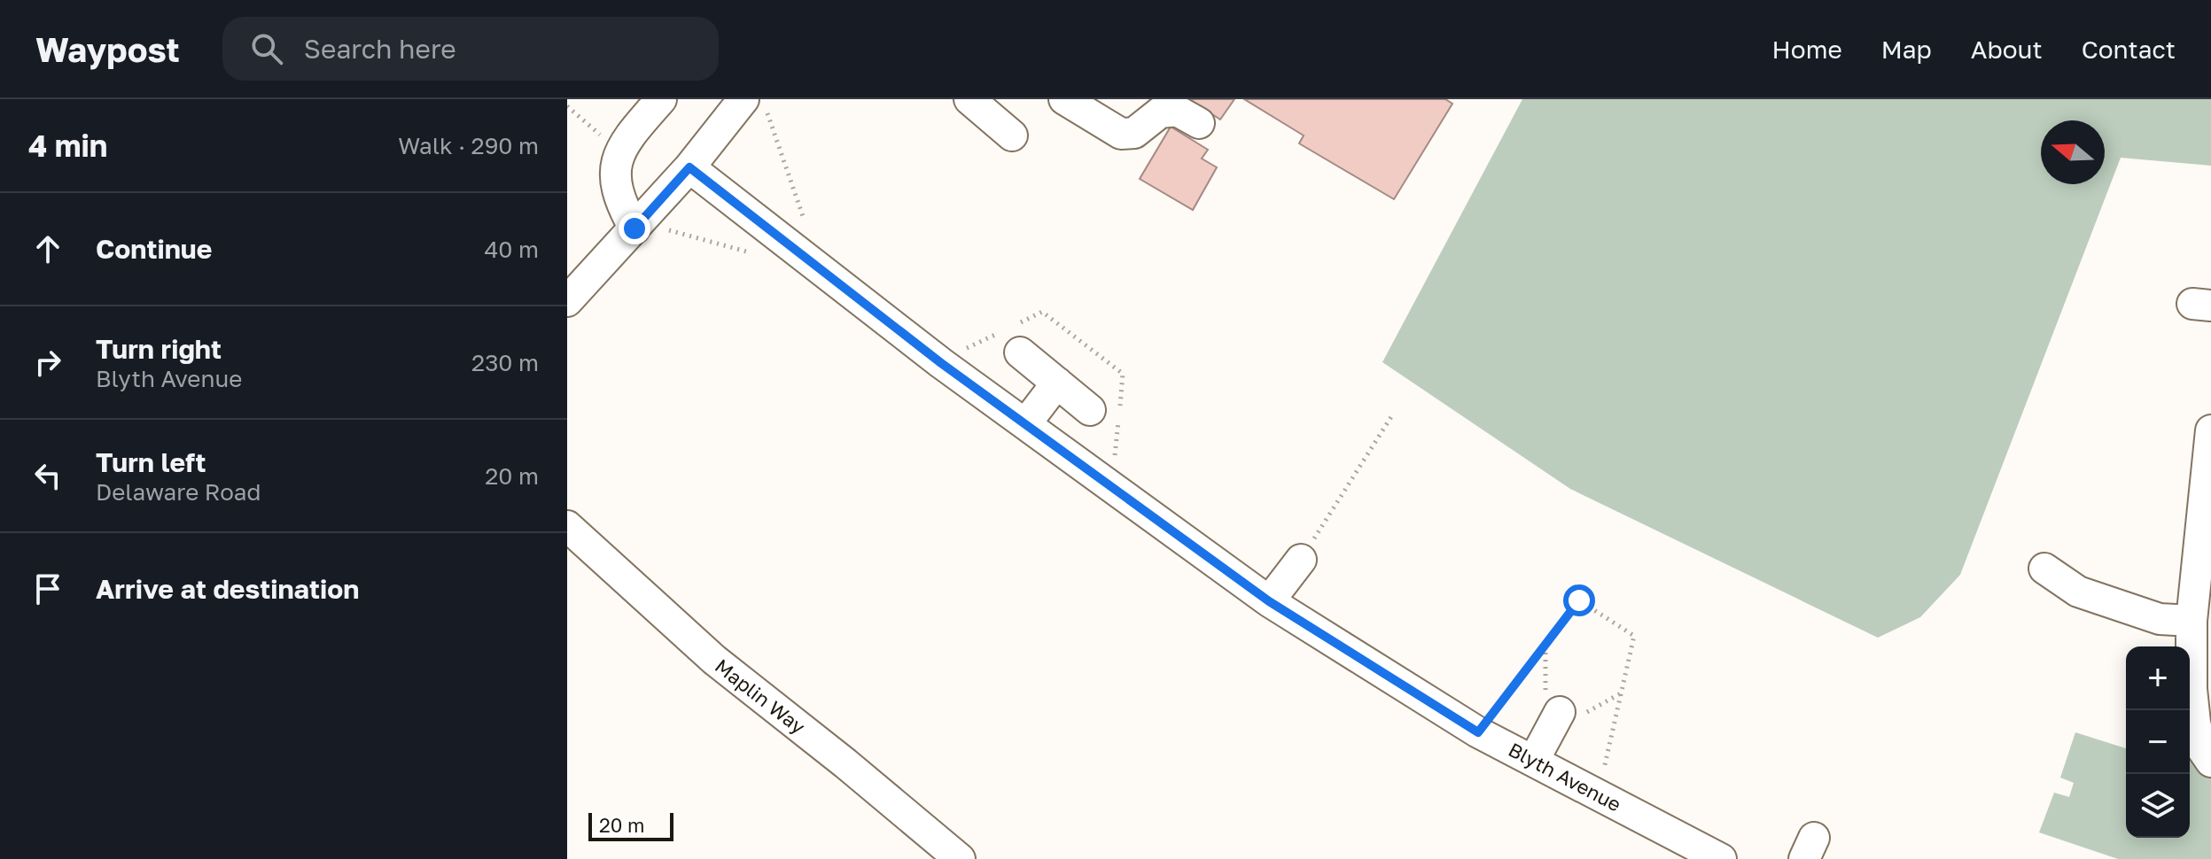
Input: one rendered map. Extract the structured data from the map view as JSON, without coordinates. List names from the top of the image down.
{
  "streets": {
    "street": ["Maplin Way", "Blyth Avenue"]
  },
  "scale_bar": "20 m",
  "north": "left",
  "page": {
    "header": "Waypost",
    "search": "Search here",
    "nav": [
      "Home",
      "Map",
      "About",
      "Contact"
    ],
    "heading": ["4 min", "Walk · 290 m"],
    "list": [
      ["Continue", "40 m"],
      ["Turn right", "Blyth Avenue", "230 m"],
      ["Turn left", "Delaware Road", "20 m"],
      "Arrive at destination"
    ],
    "map_buttons": ["+", "−"],
    "scale": "20 m"
  }
}
